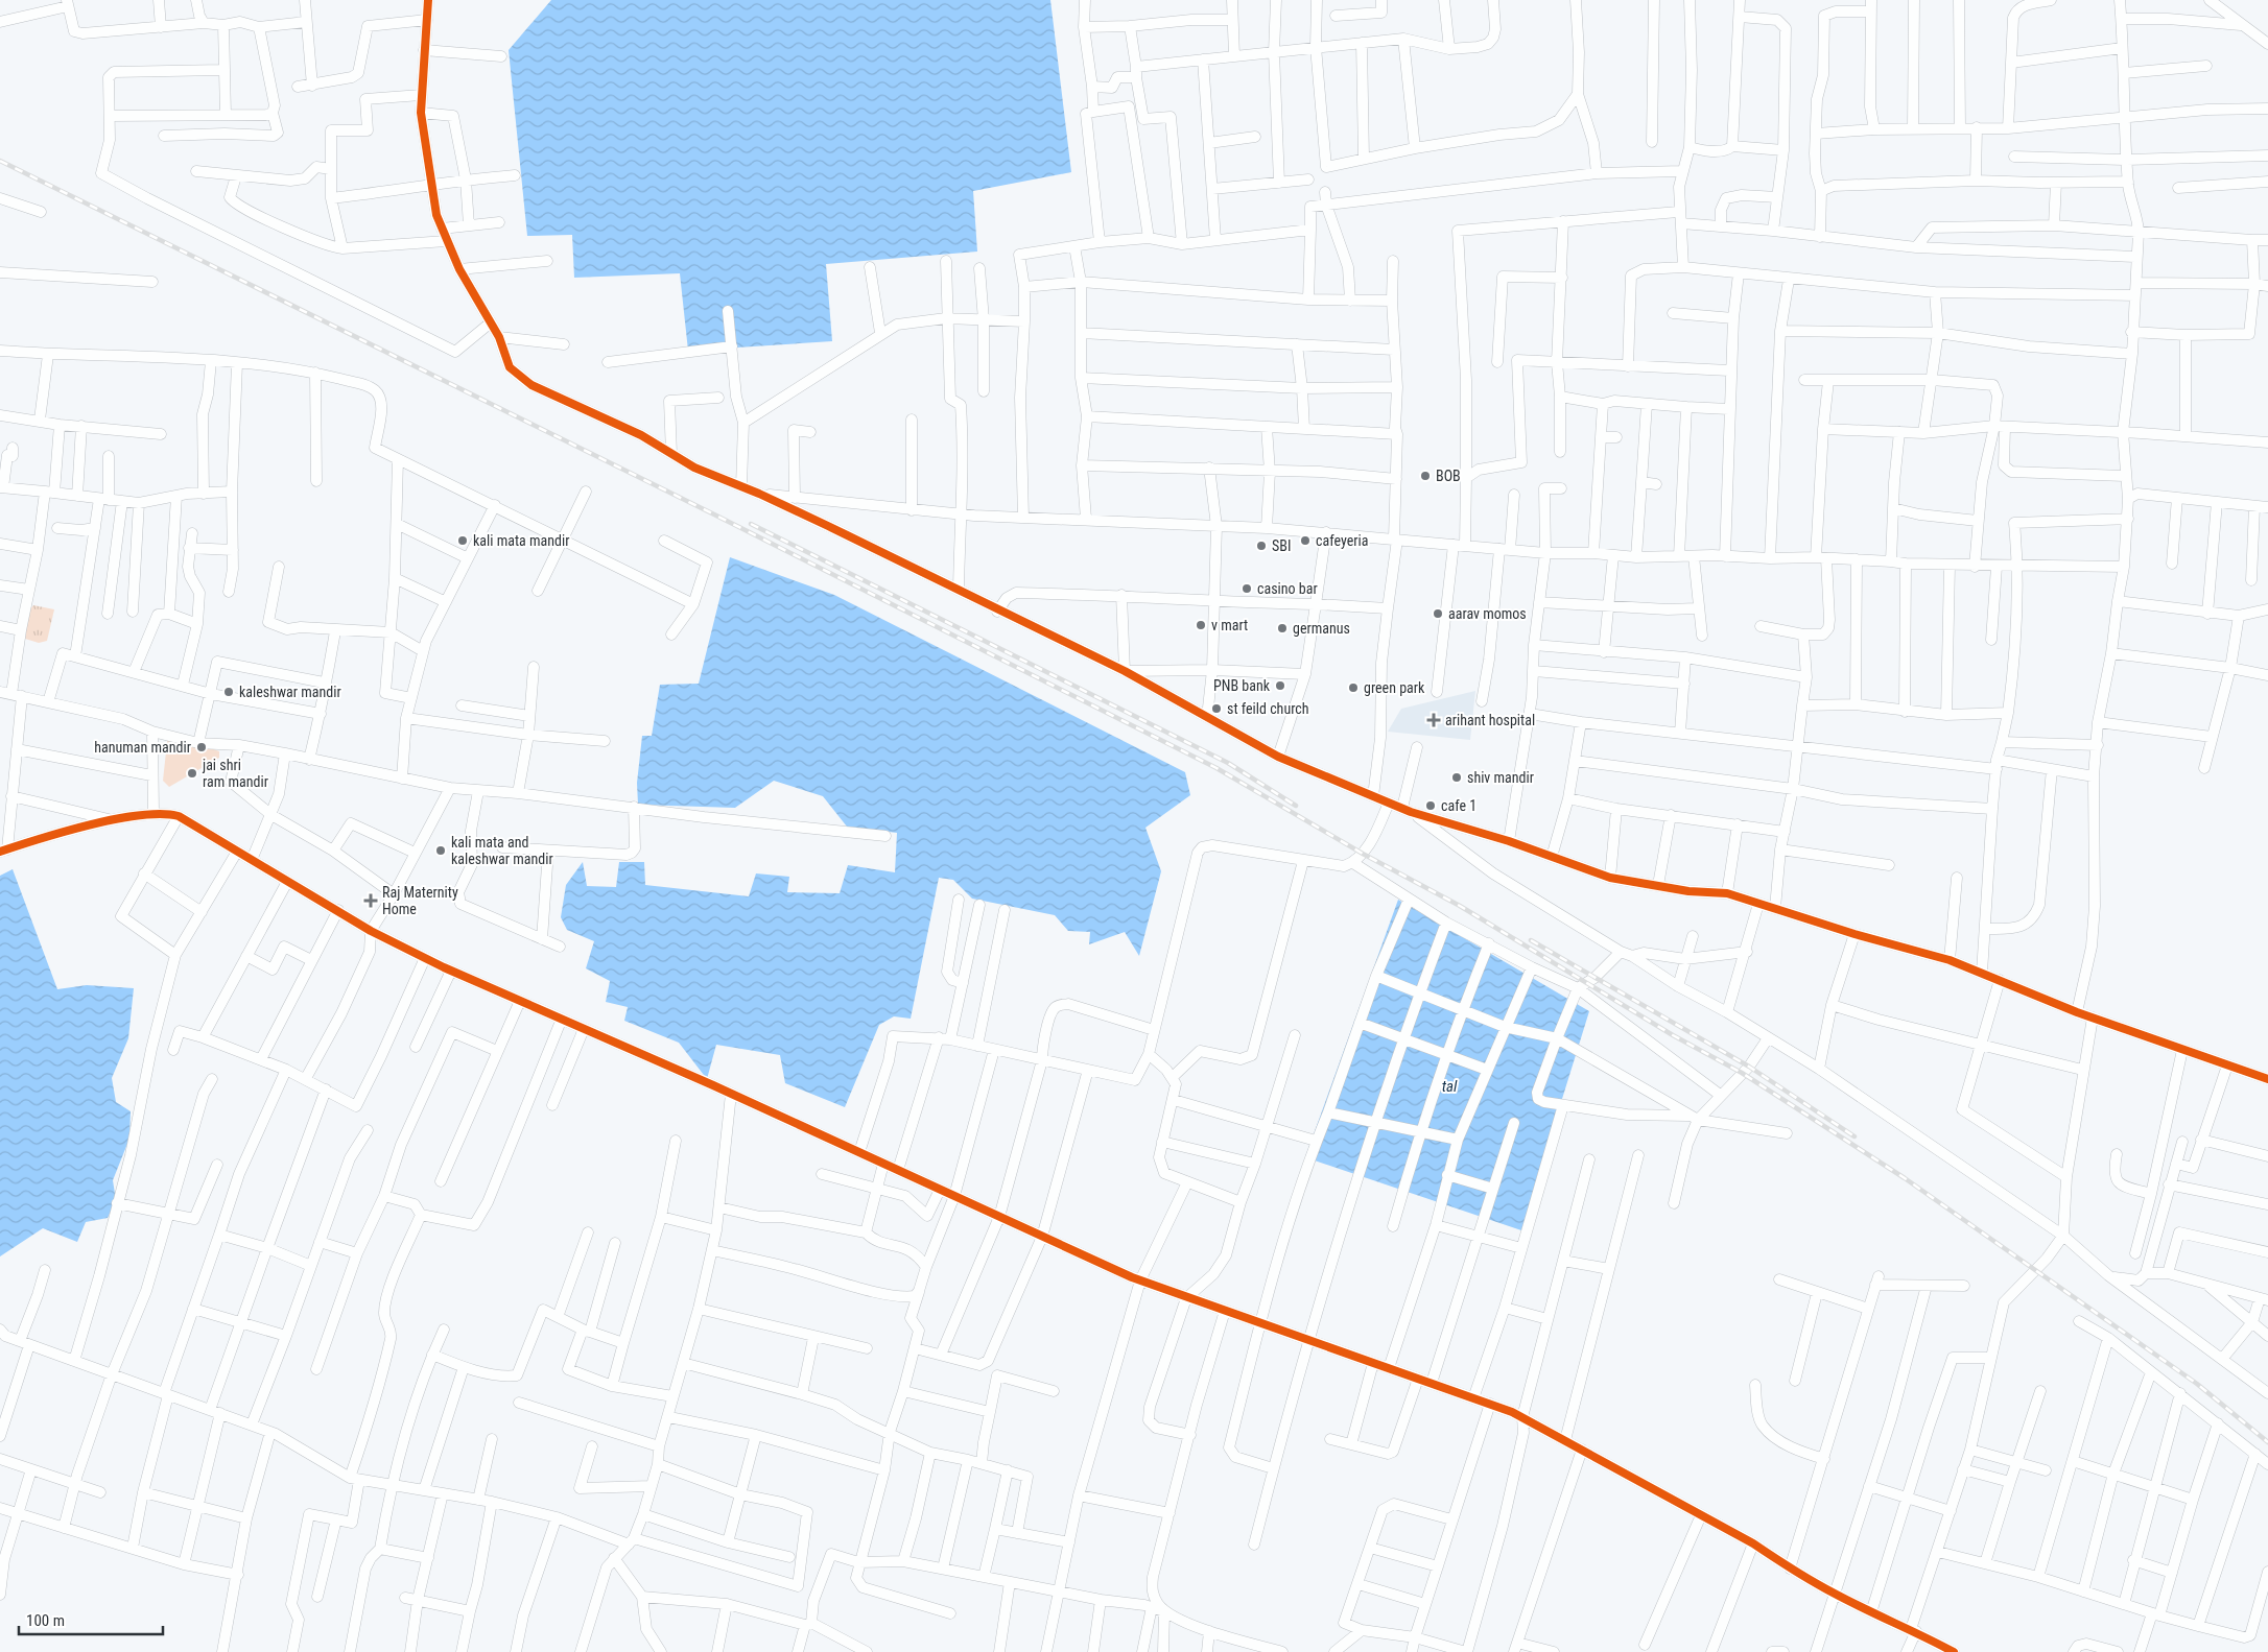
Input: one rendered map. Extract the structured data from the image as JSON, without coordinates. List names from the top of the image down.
{
  "water": ["tal"],
  "places": {
    "other": [
      "BOB",
      "kali mata mandir",
      "cafeyeria",
      "SBI",
      "casino bar",
      "aarav momos",
      "v mart",
      "germanus",
      "PNB bank",
      "green park",
      "kaleshwar mandir",
      "st feild church",
      "hanuman mandir",
      "jai shri ram mandir",
      "shiv mandir",
      "cafe 1",
      "kali mata and kaleshwar mandir"
    ],
    "health": ["arihant hospital", "Raj Maternity Home"]
  },
  "scale_bar": "100 m"
}
